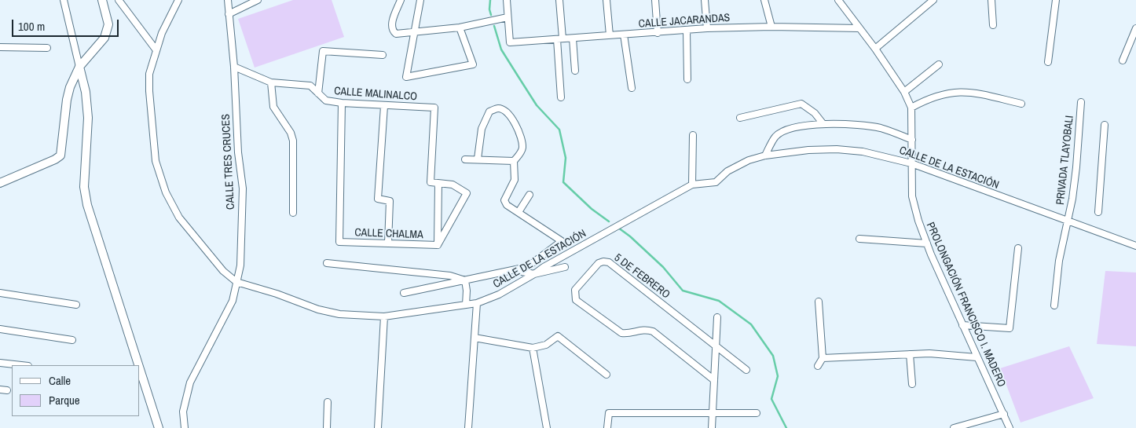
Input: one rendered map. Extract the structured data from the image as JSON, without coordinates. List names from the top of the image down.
{
  "streets": {
    "street": [
      "CALLE JACARANDAS",
      "CALLE MALINALCO",
      "PRIVADA TLAYOBALI",
      "CALLE TRES CRUCES",
      "CALLE DE LA ESTACIÓN",
      "CALLE CHALMA",
      "5 DE FEBRERO",
      "PROLONGACIÓN FRANCISCO I. MADERO"
    ]
  },
  "crossings": [
    ["CALLE MALINALCO", "CALLE CHALMA"],
    ["PRIVADA TLAYOBALI", "CALLE DE LA ESTACIÓN"],
    ["CALLE TRES CRUCES", "CALLE DE LA ESTACIÓN"],
    ["CALLE DE LA ESTACIÓN", "PROLONGACIÓN FRANCISCO I. MADERO"]
  ],
  "legend": ["Calle", "Parque"],
  "scale_bar": "100 m"
}
